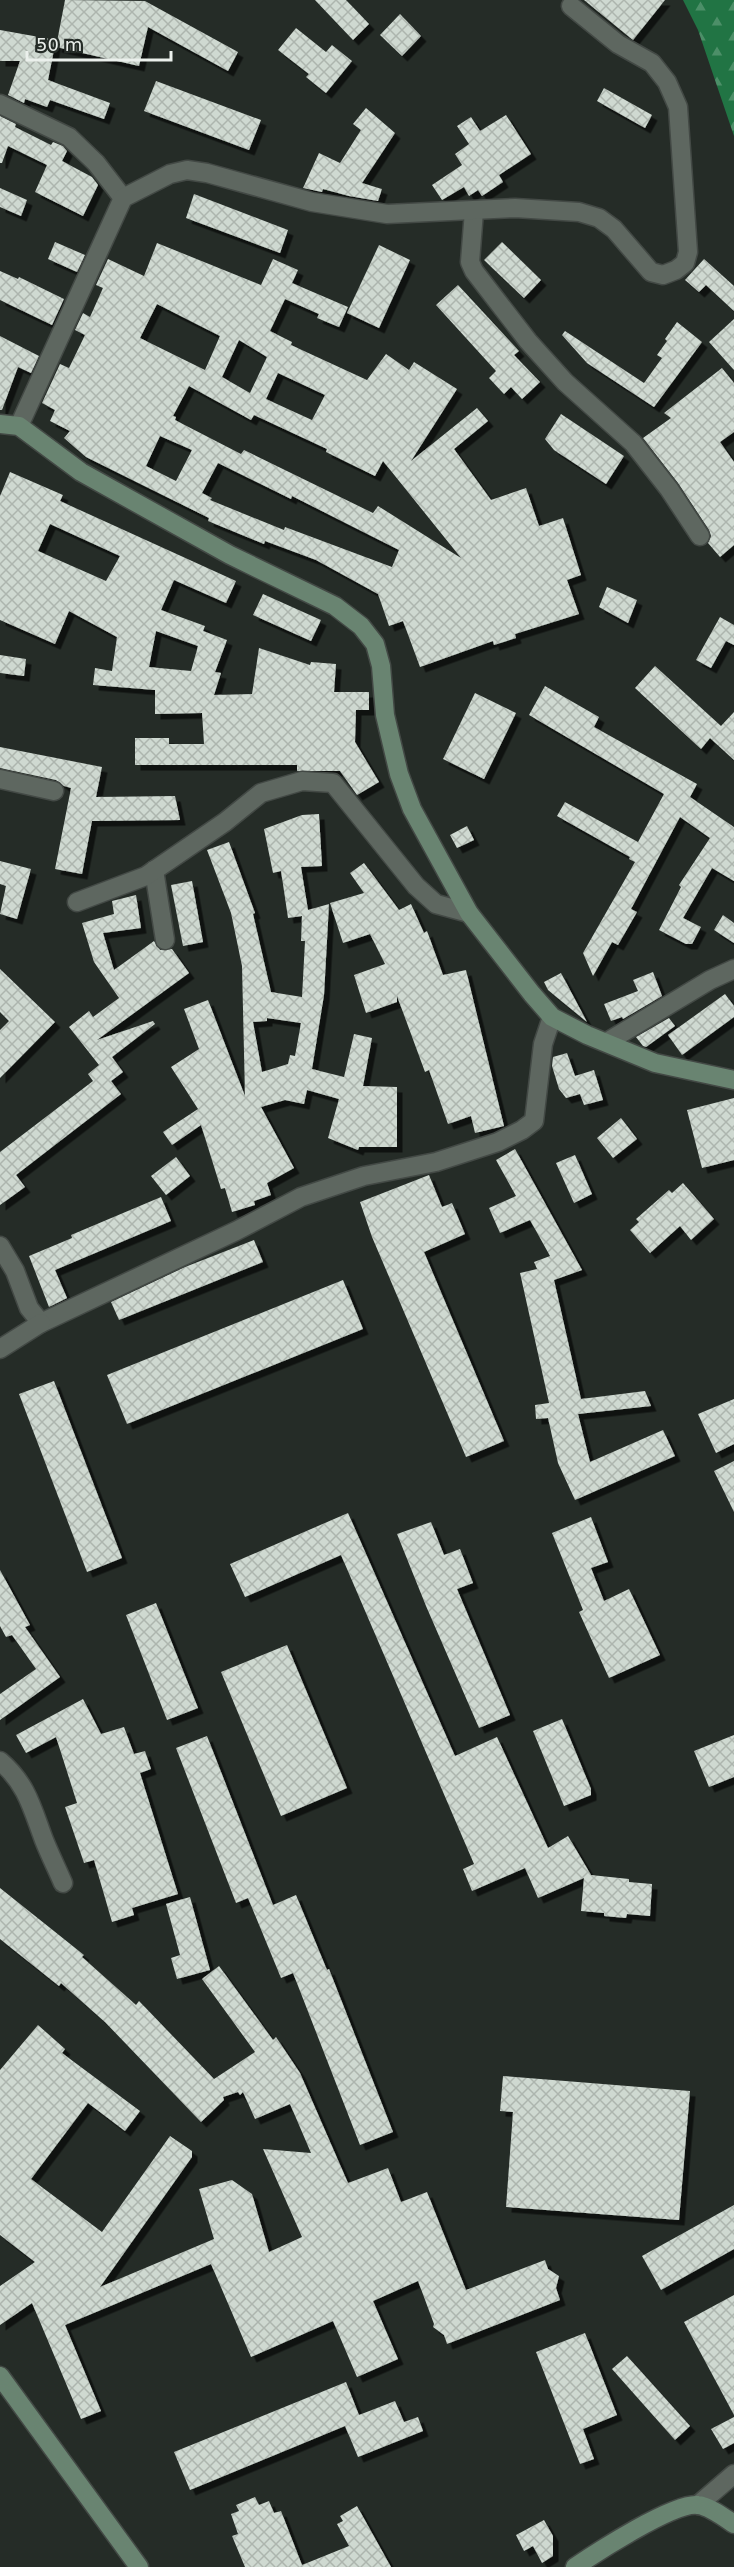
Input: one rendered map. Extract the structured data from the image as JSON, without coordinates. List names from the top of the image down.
{
  "scale_bar": "50 m"
}
